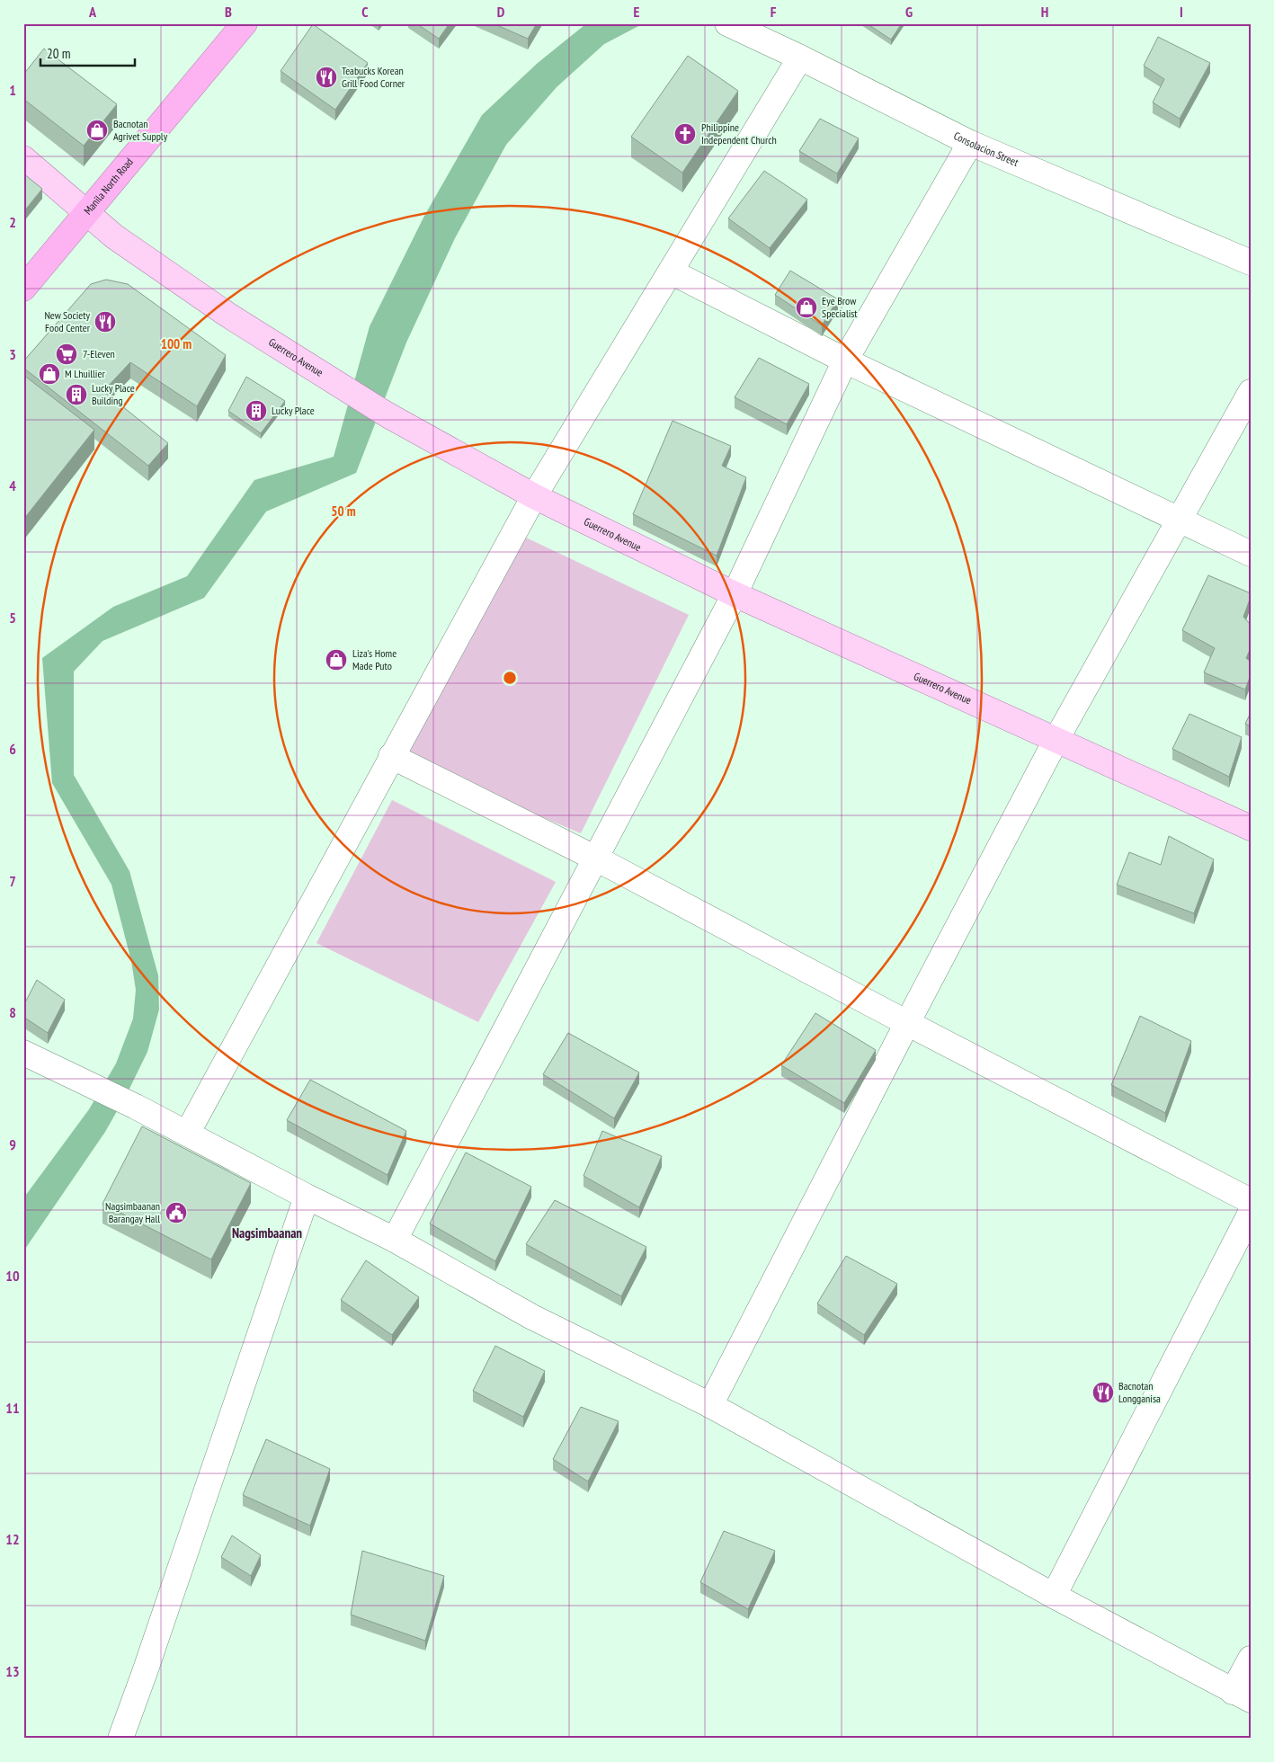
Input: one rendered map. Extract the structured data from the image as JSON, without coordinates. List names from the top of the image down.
{
  "streets": {
    "highway": ["Manila North Road"],
    "main road": ["Guerrero Avenue"],
    "street": ["Consolacion Street"]
  },
  "crossings": [
    ["Manila North Road", "Guerrero Avenue"]
  ],
  "districts": ["Nagsimbaanan"],
  "places": {
    "restaurant": ["Teabucks Korean Grill Food Corner", "New Society Food Center", "Bacnotan Longganisa"],
    "shop": [
      "Bacnotan Agrivet Supply",
      "Eye Brow Specialist",
      "M Lhuillier",
      "Liza's Home Made Puto"
    ],
    "church": ["Philippine Independent Church"],
    "supermarket": ["7-Eleven"],
    "building": ["Lucky Place Building", "Lucky Place"],
    "public building": ["Nagsimbaanan Barangay Hall"]
  },
  "scale_bar": "20 m",
  "grid": {
    "columns": [
      "A",
      "B",
      "C",
      "D",
      "E",
      "F",
      "G",
      "H",
      "I"
    ],
    "rows": [
      "1",
      "2",
      "3",
      "4",
      "5",
      "6",
      "7",
      "8",
      "9",
      "10",
      "11",
      "12",
      "13"
    ]
  },
  "rings": ["100 m", "50 m"]
}
